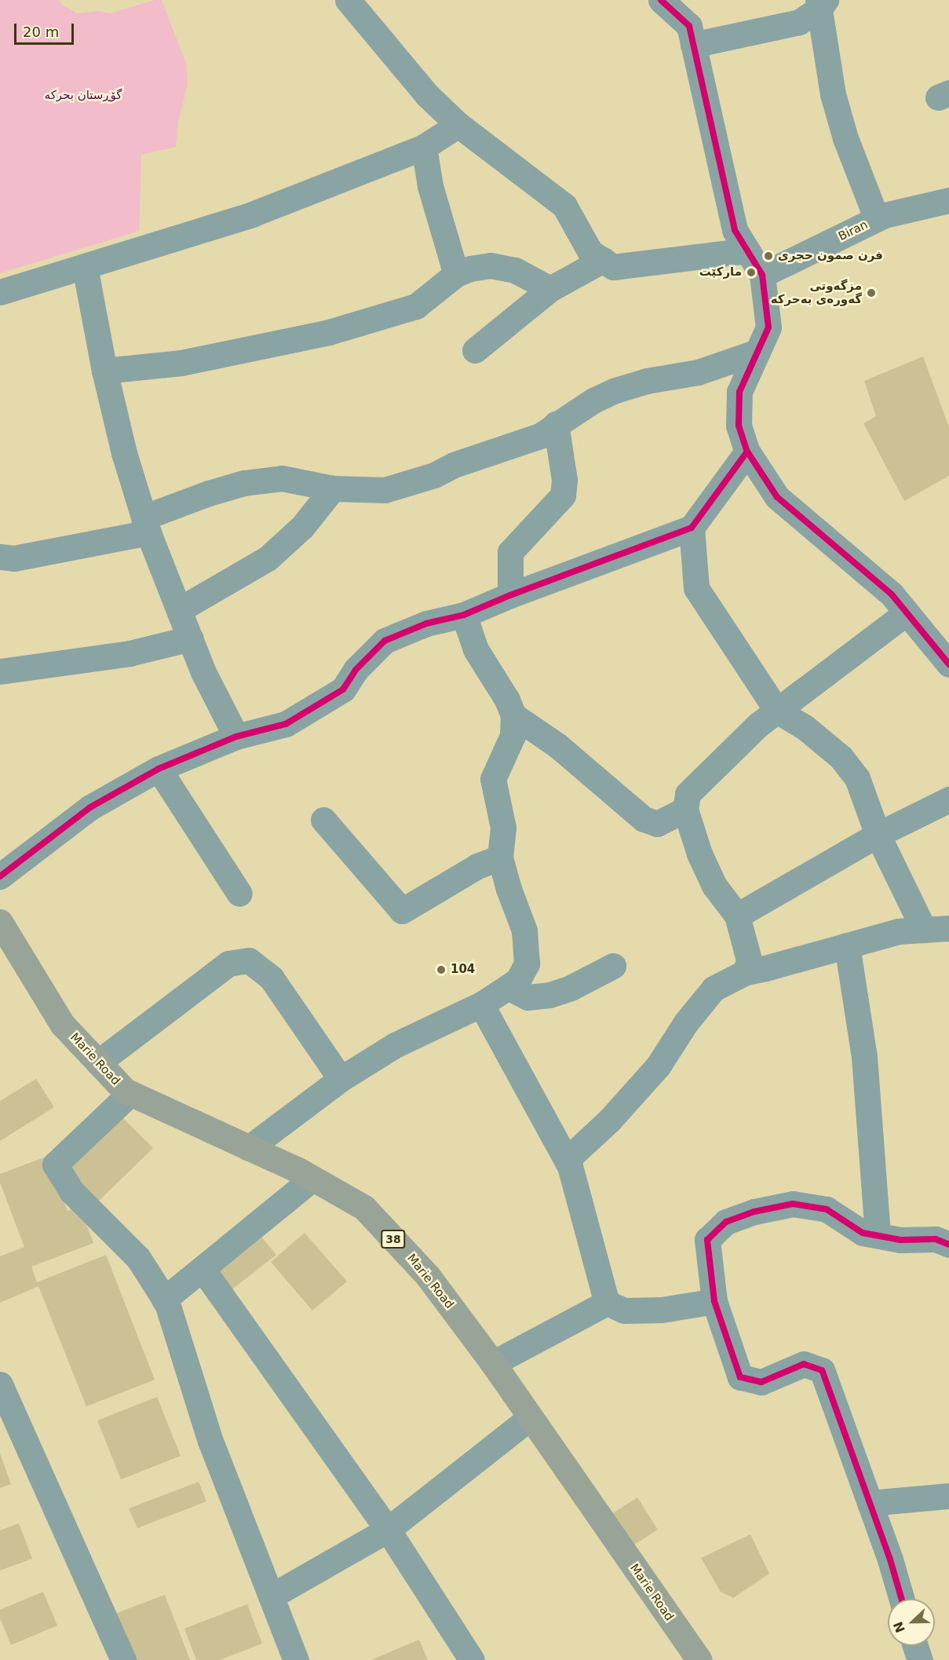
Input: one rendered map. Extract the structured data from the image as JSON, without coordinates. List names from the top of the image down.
{
  "streets": {
    "main road": ["Marie Road", "38"],
    "street": ["Biran"]
  },
  "parks": ["گۆڕستان بحركه‌"],
  "places": [
    "فرن صمون حجری",
    "مارکێت",
    "مزگەوتی گەورەی بەحرکە",
    "104"
  ],
  "scale_bar": "20 m",
  "north": "left"
}
